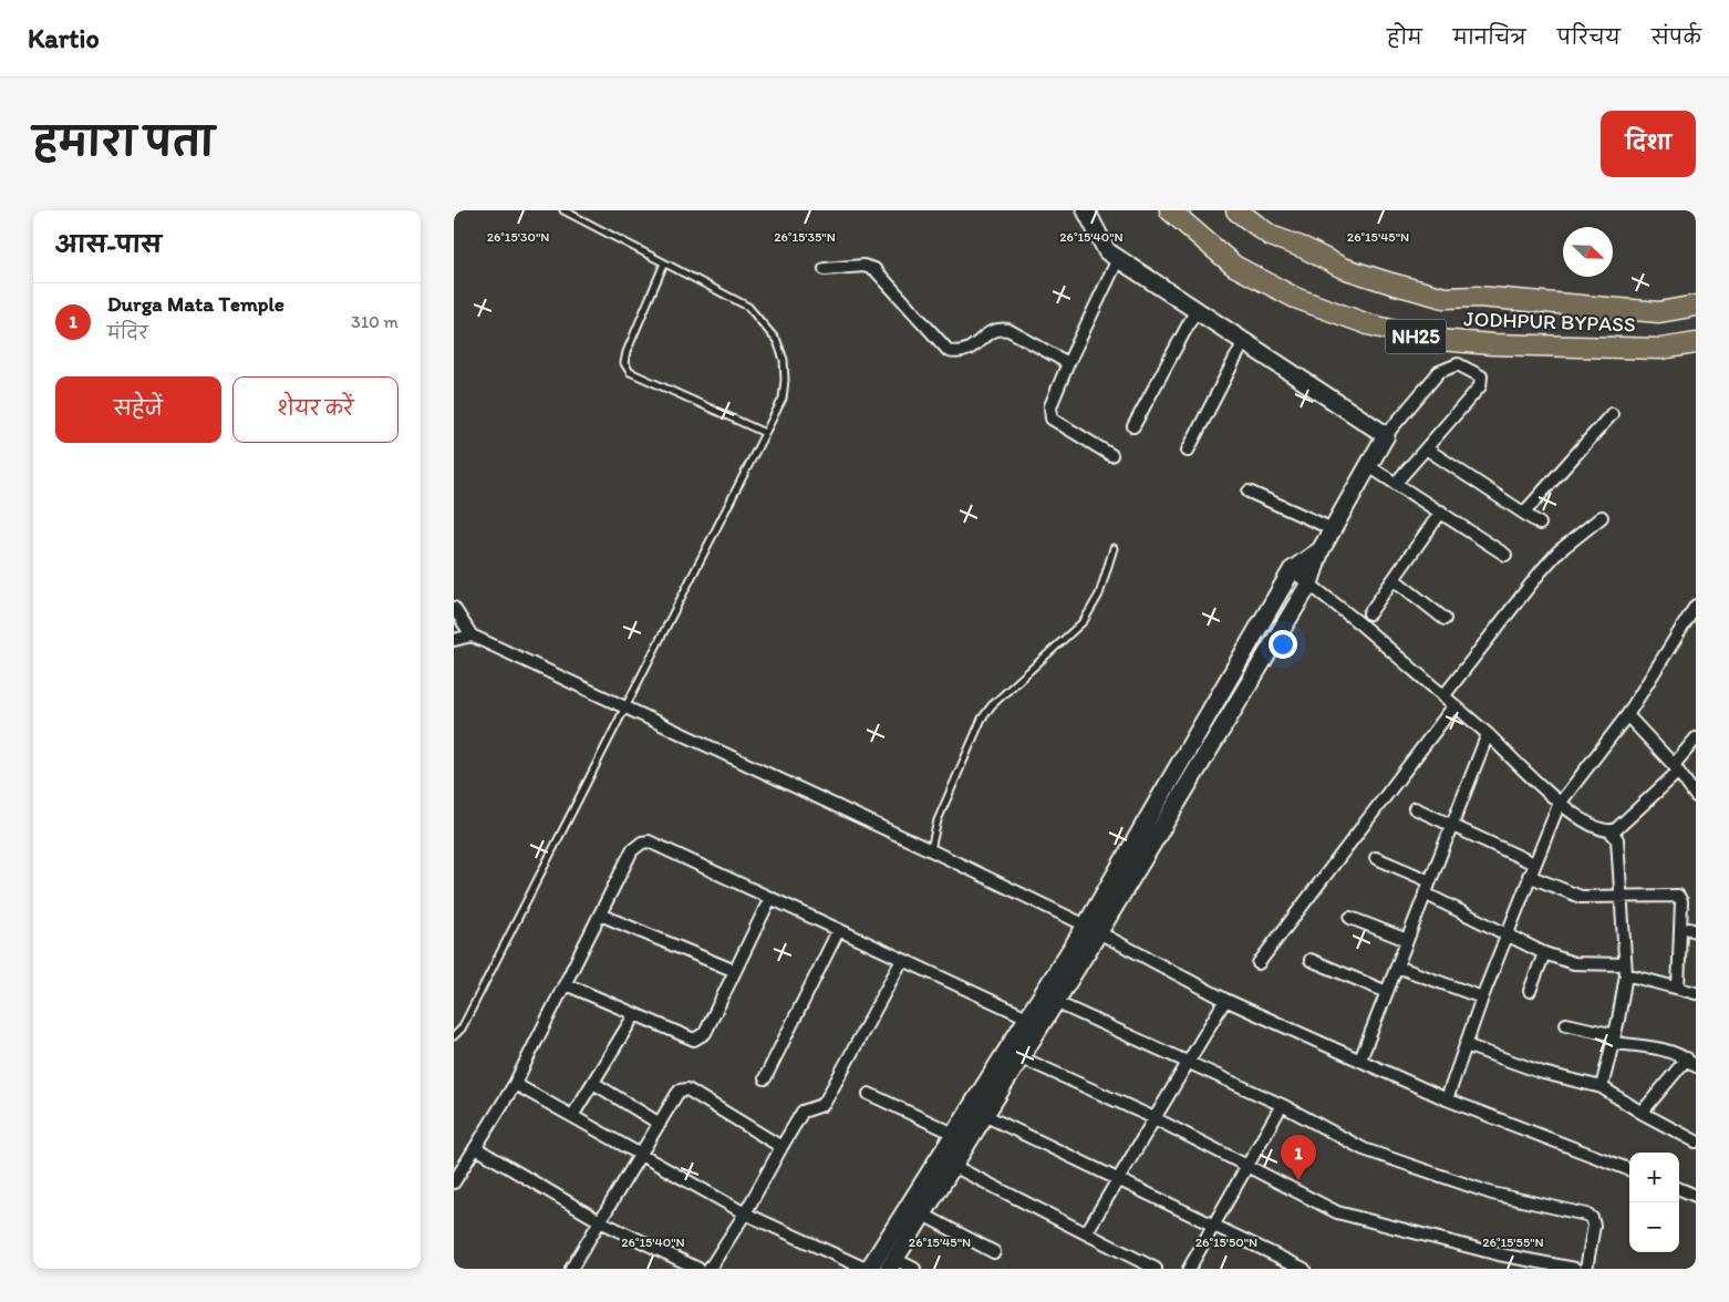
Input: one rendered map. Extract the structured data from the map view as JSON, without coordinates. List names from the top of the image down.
{
  "streets": {
    "highway": ["JODHPUR BYPASS", "NH25"]
  },
  "north": "bottom right",
  "page": {
    "header": "Kartio",
    "nav": [
      "होम",
      "मानचित्र",
      "परिचय",
      "संपर्क"
    ],
    "title": "हमारा पता",
    "buttons": [
      "दिशा",
      ["सहेजें", "शेयर करें"]
    ],
    "heading": "आस-पास",
    "list": [
      {
        "mark": "1",
        "name": "Durga Mata Temple",
        "note": "मंदिर",
        "value": "310 m"
      }
    ],
    "pins": "1",
    "map_buttons": ["+", "−"]
  },
  "coordinates": [
    "26°15'30\"N",
    "26°15'35\"N",
    "26°15'40\"N",
    "26°15'45\"N",
    "26°15'50\"N",
    "26°15'55\"N"
  ]
}
